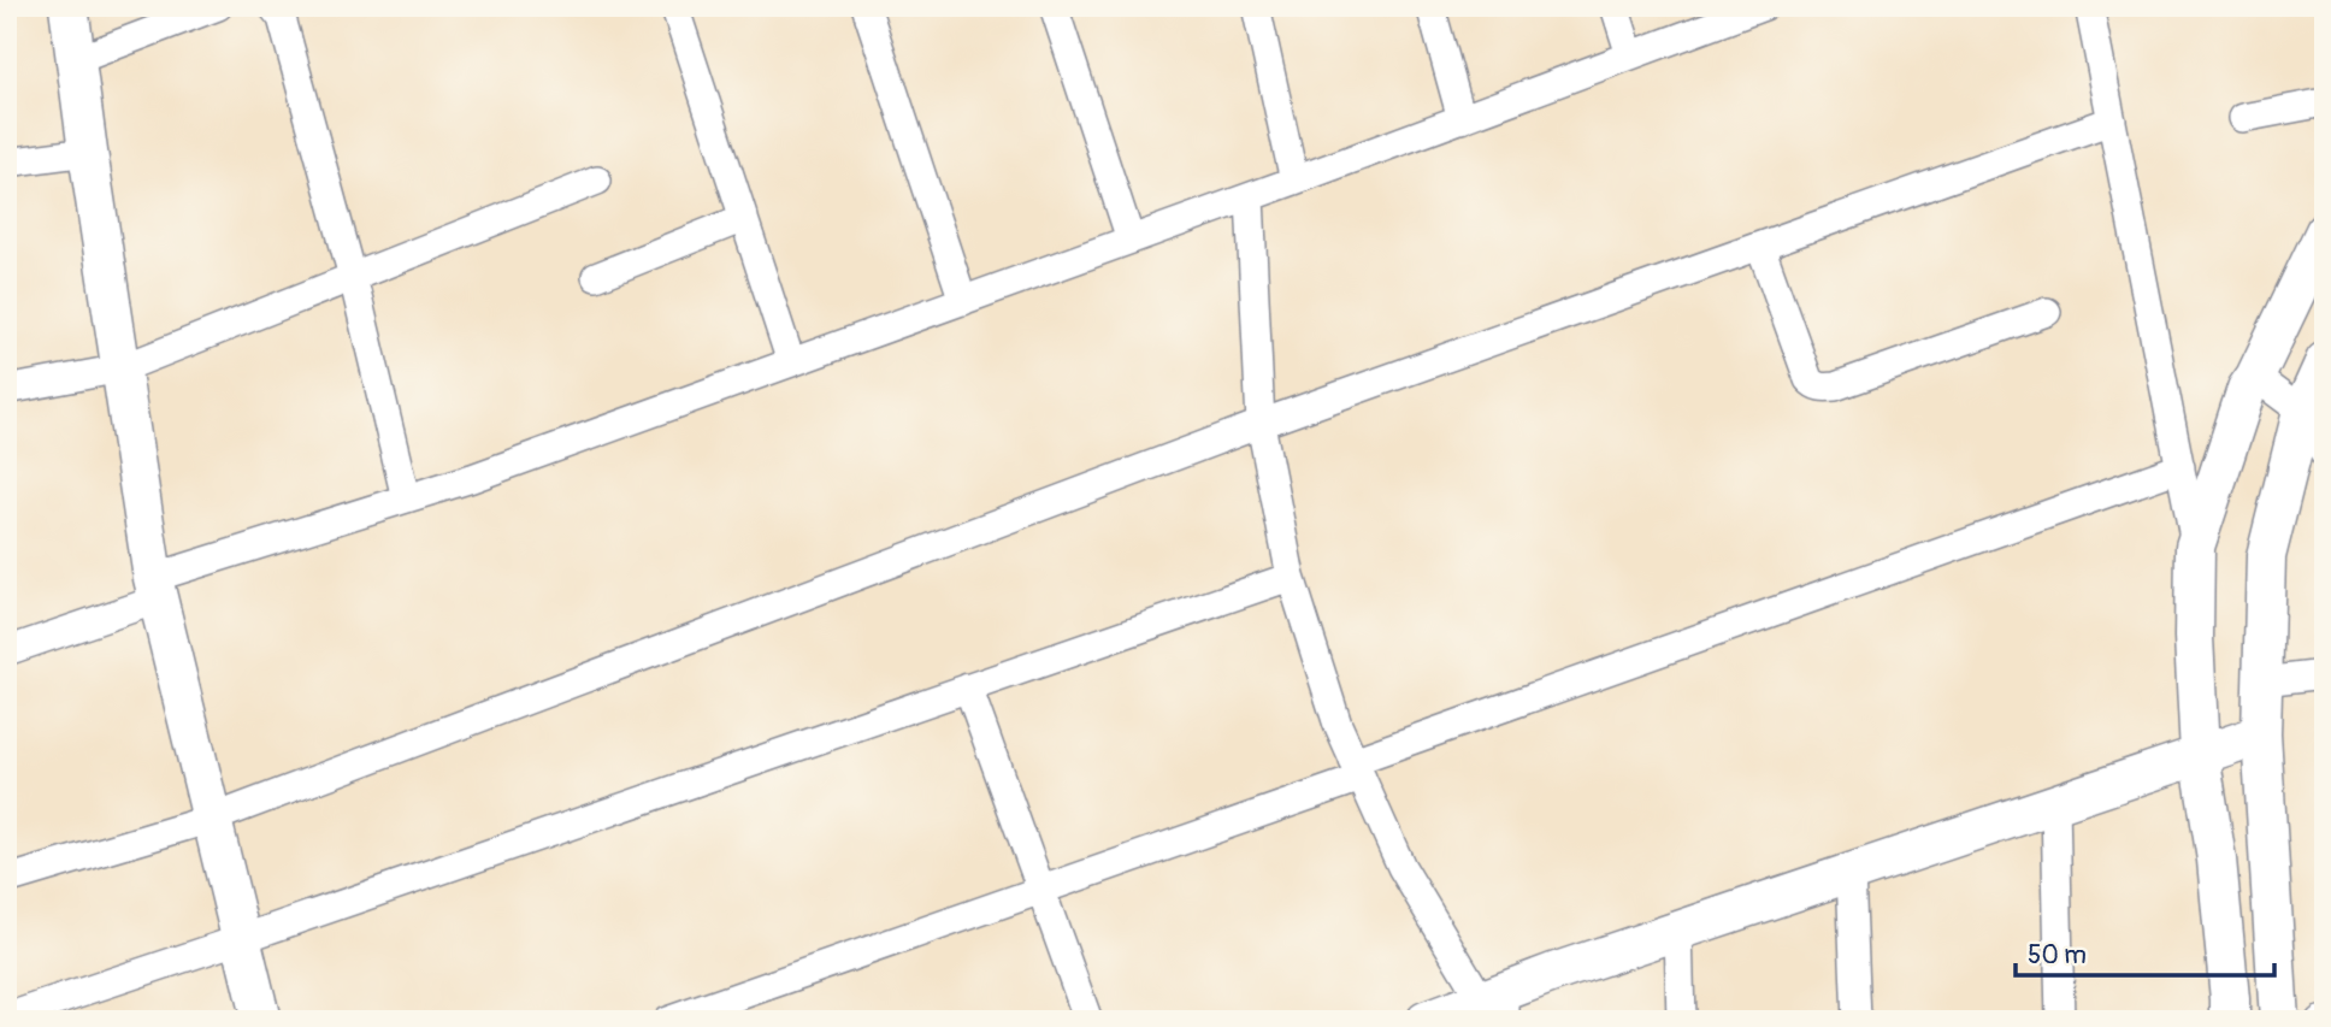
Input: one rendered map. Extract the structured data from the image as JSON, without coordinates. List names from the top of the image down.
{
  "scale_bar": "50 m"
}
